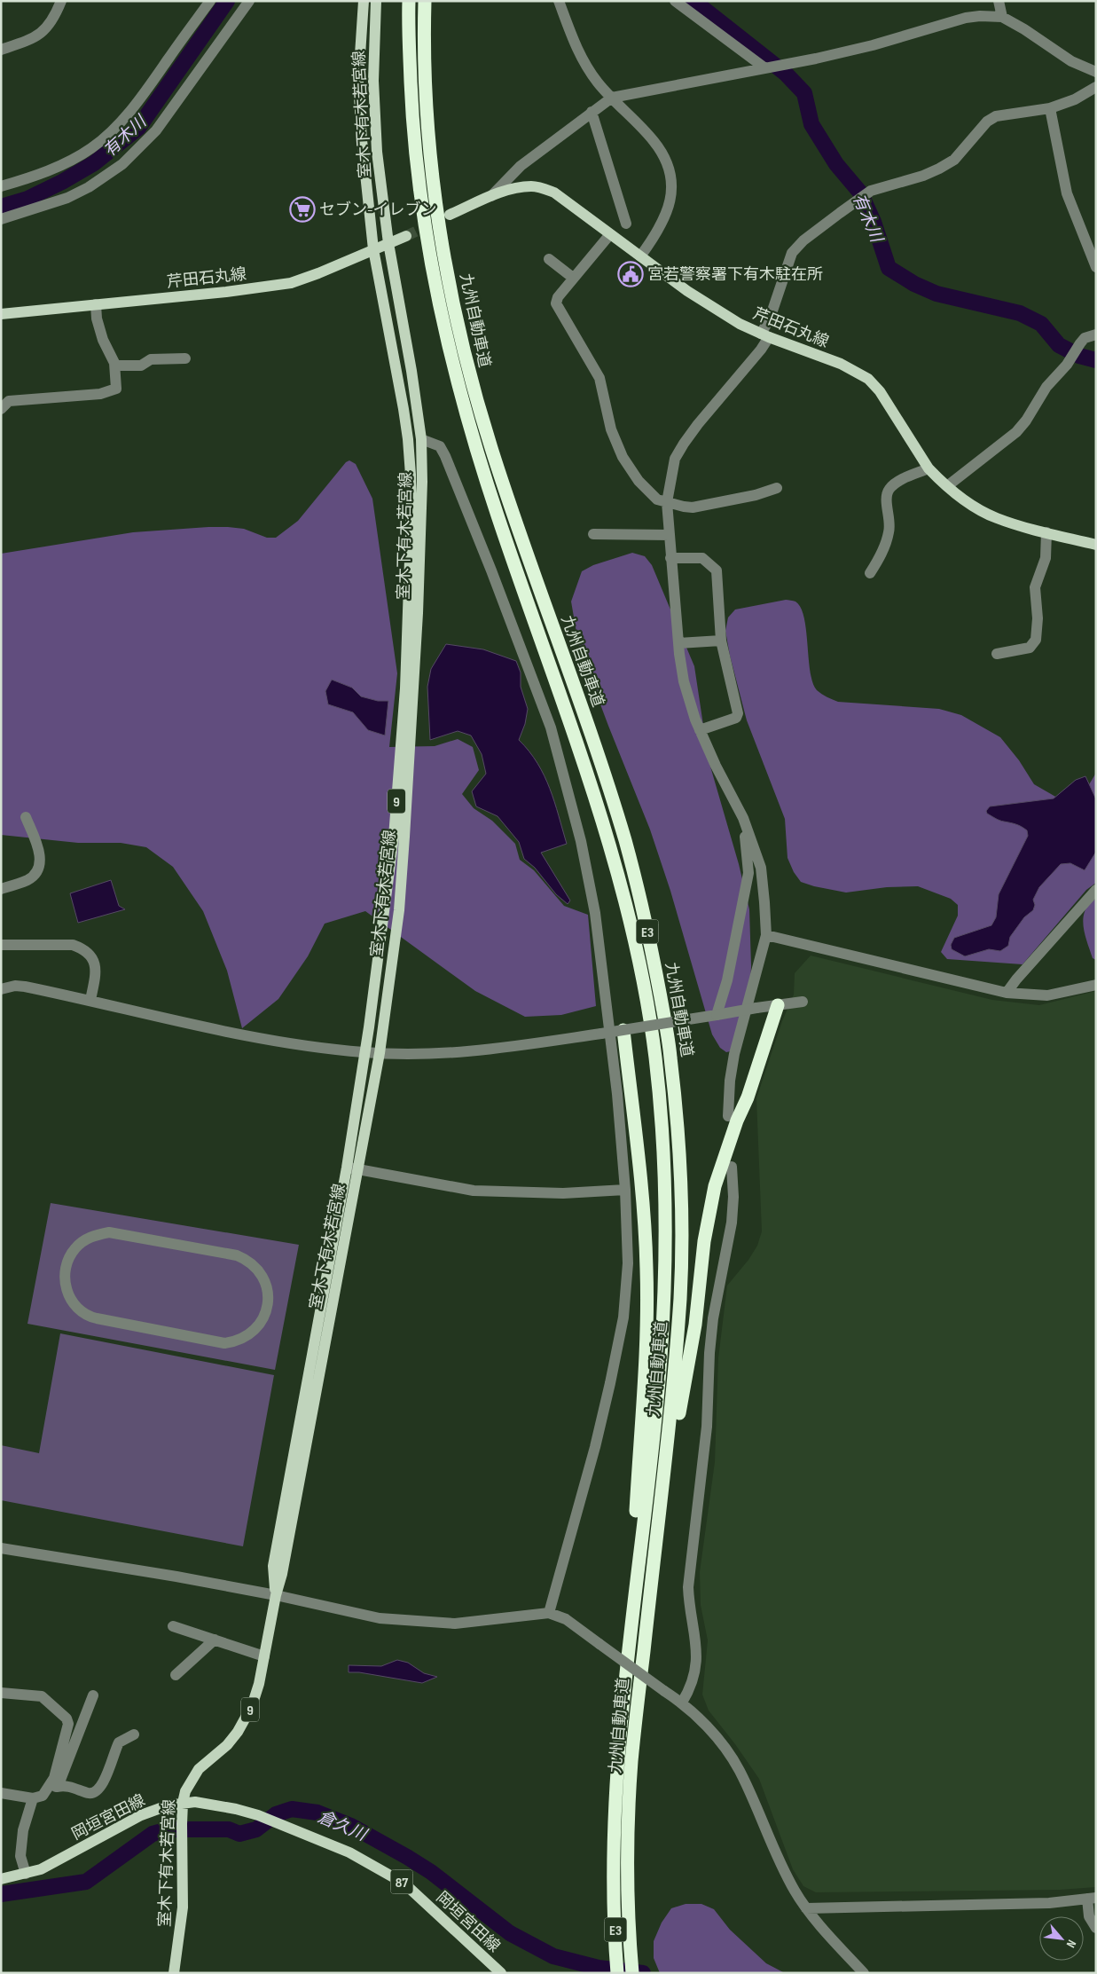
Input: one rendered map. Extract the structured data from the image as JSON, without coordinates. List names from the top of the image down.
{
  "streets": {
    "highway": ["九州自動車道", "E3"],
    "main road": [
      "室木下有木若宮線",
      "芹田石丸線",
      "9",
      "岡垣宮田線",
      "87"
    ]
  },
  "crossings": [
    ["室木下有木若宮線", "芹田石丸線"],
    ["室木下有木若宮線", "岡垣宮田線"]
  ],
  "water": ["有木川", "倉久川"],
  "places": {
    "supermarket": ["セブン-イレブン"],
    "public building": ["宮若警察署下有木駐在所"]
  },
  "north": "bottom right"
}
